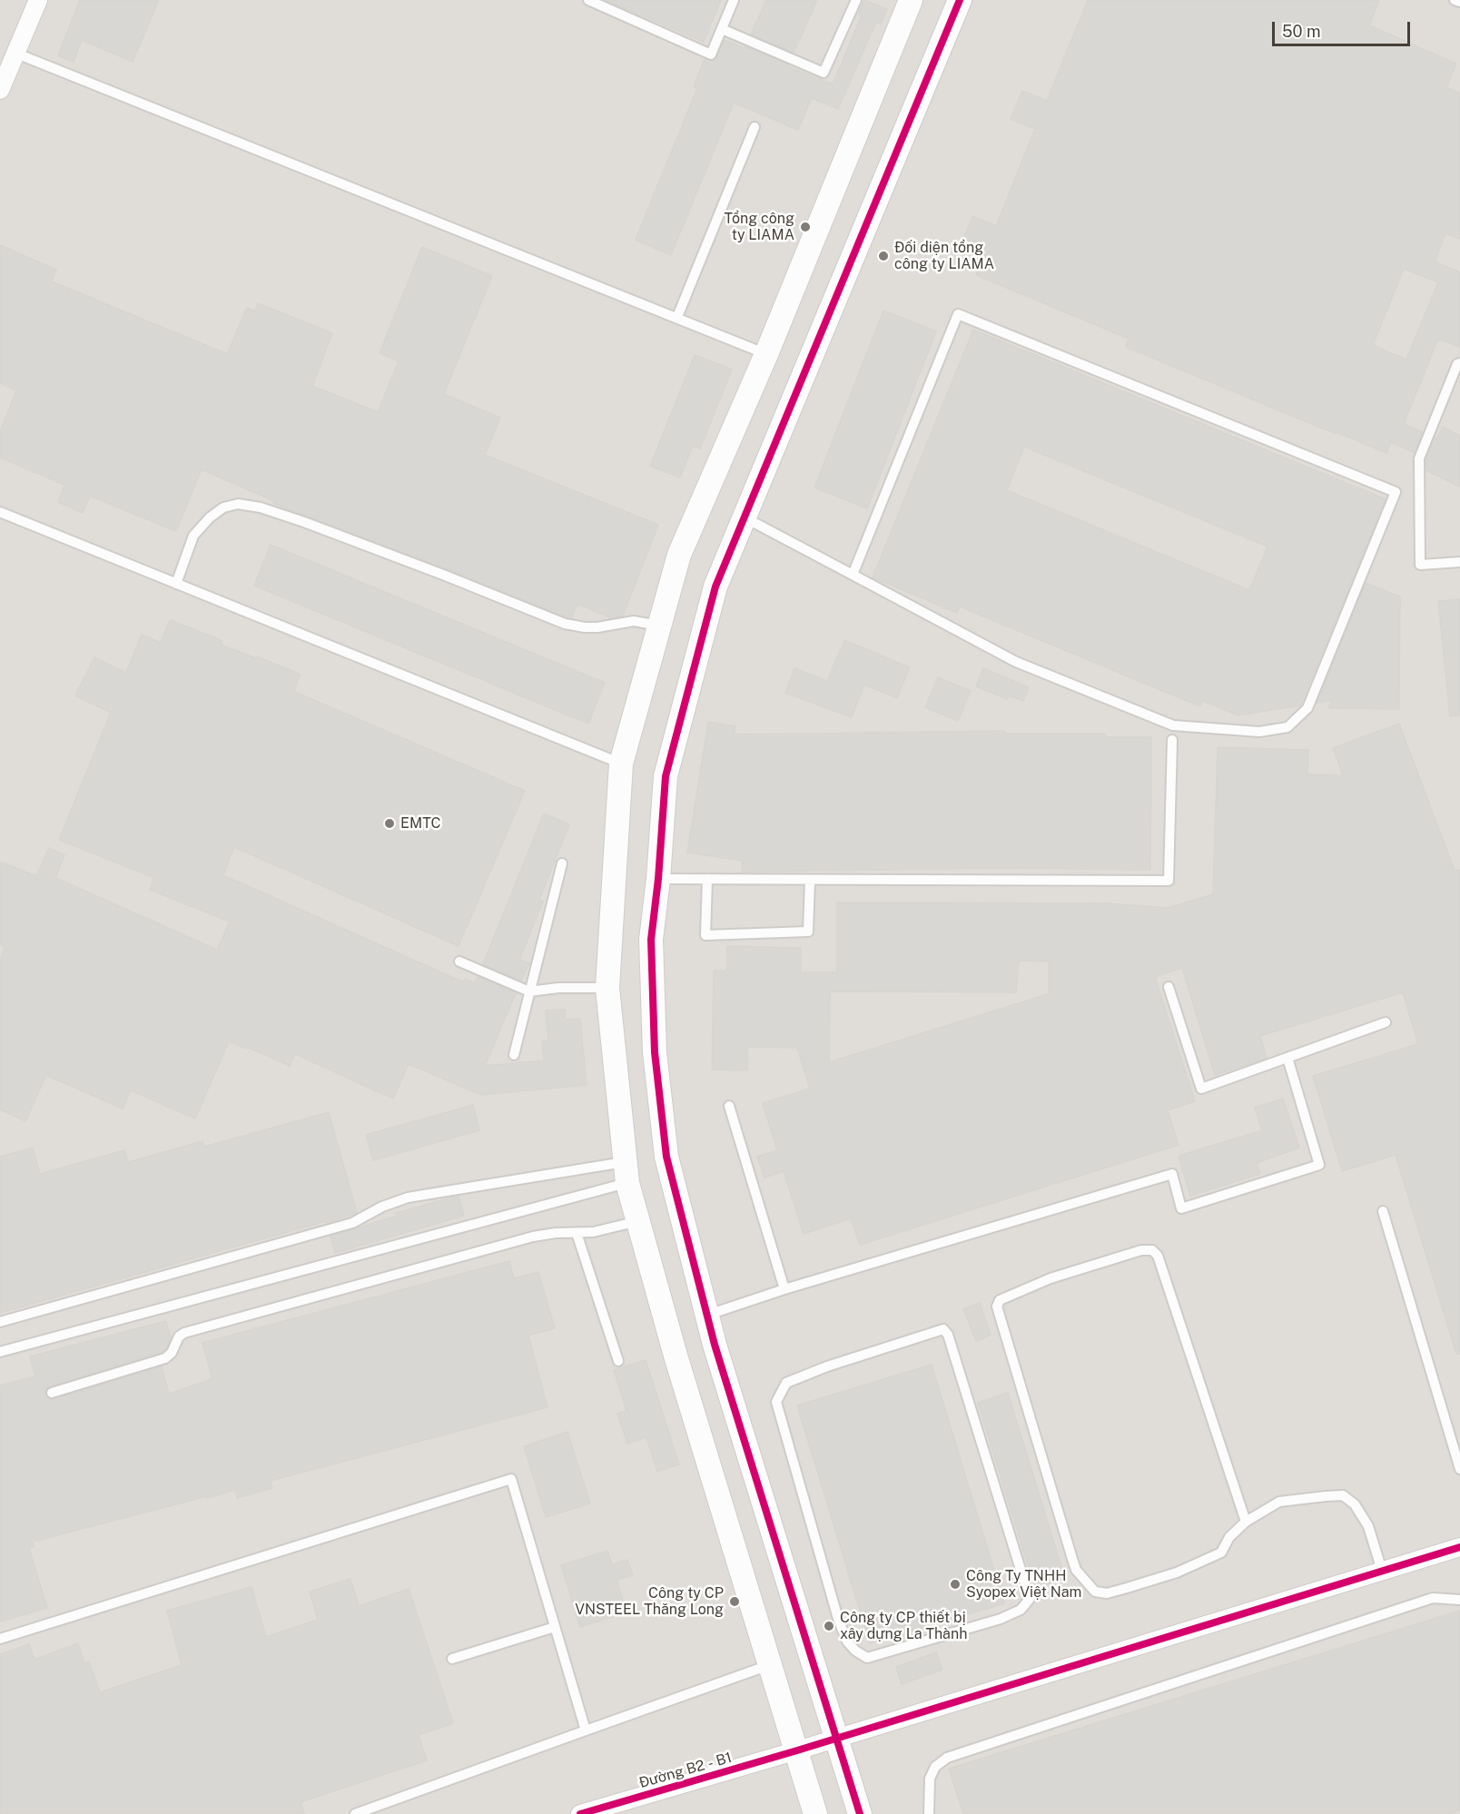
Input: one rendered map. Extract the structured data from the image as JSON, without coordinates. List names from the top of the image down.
{
  "streets": {
    "street": ["Đường B2 - B1"]
  },
  "places": [
    "Tổng công ty LIAMA",
    "Đối diện tổng công ty LIAMA",
    "EMTC",
    "Công Ty TNHH Syopex Việt Nam",
    "Công ty CP VNSTEEL Thăng Long",
    "Công ty CP thiết bị xây dựng La Thành"
  ],
  "scale_bar": "50 m"
}
